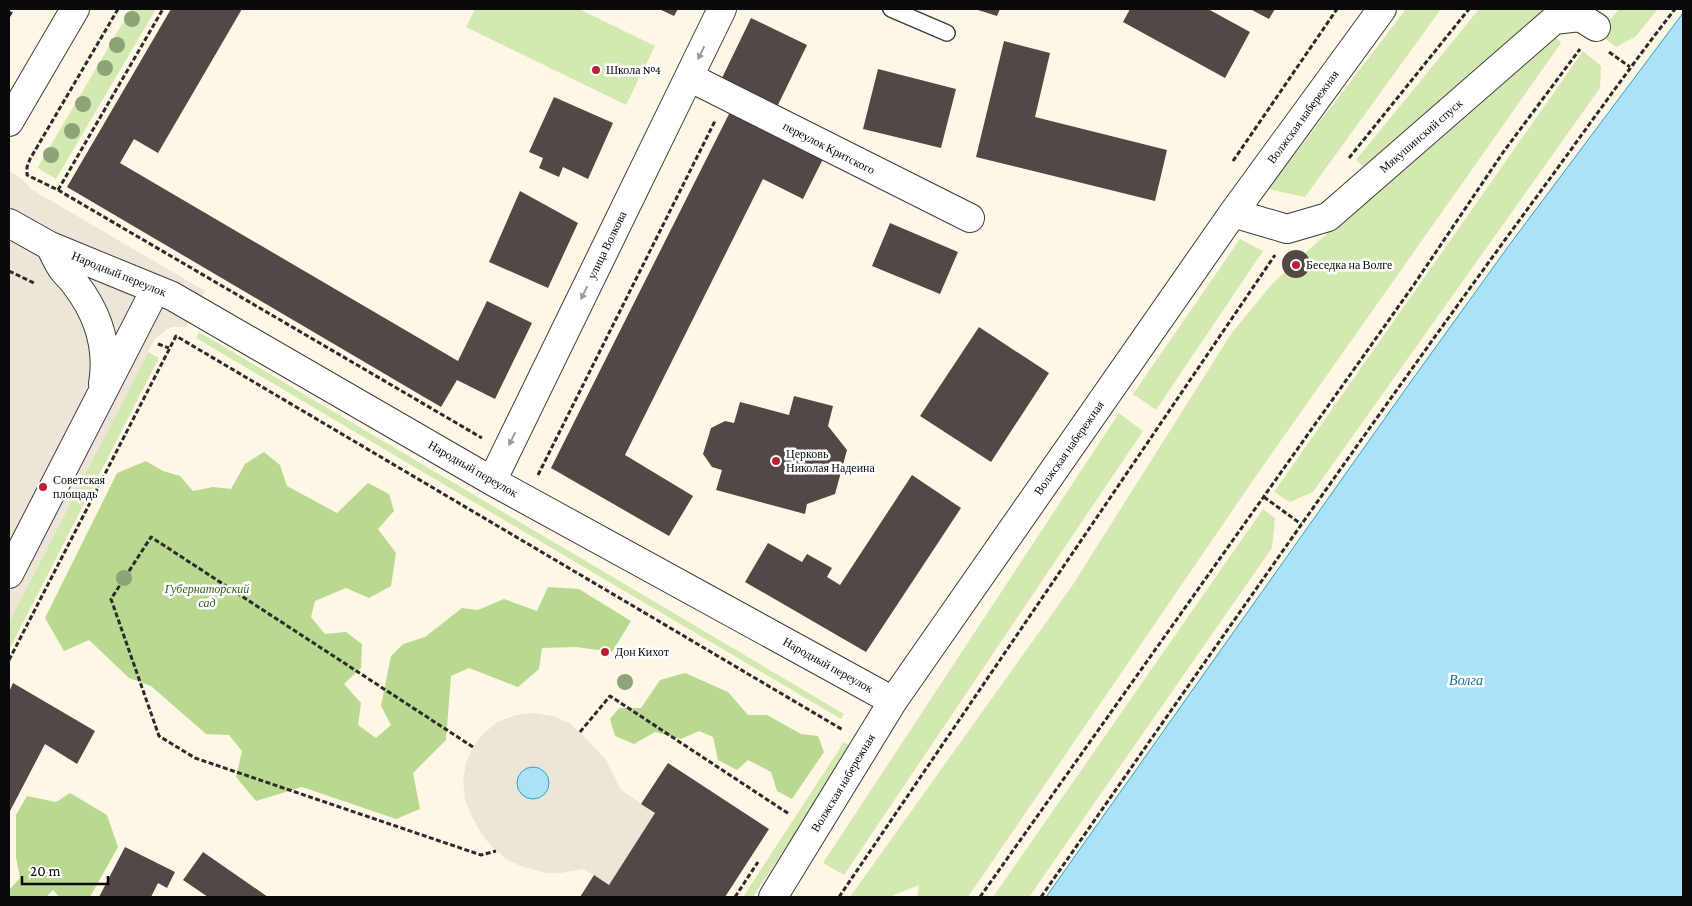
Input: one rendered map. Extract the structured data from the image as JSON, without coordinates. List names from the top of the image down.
{
  "streets": {
    "street": [
      "Волжская набережная",
      "Мякушинский спуск",
      "переулок Критского",
      "улица Волкова",
      "Народный переулок"
    ]
  },
  "crossings": [
    ["Волжская набережная", "Мякушинский спуск"],
    ["Волжская набережная", "Народный переулок"],
    ["переулок Критского", "улица Волкова"],
    ["улица Волкова", "Народный переулок"]
  ],
  "one_way": ["улица Волкова"],
  "water": ["Волга"],
  "parks": ["Губернаторский сад"],
  "places": [
    "Школа №4",
    "Беседка на Волге",
    "Церковь Николая Надеина",
    "Советская площадь",
    "Дон Кихот"
  ],
  "scale_bar": "20 m"
}
